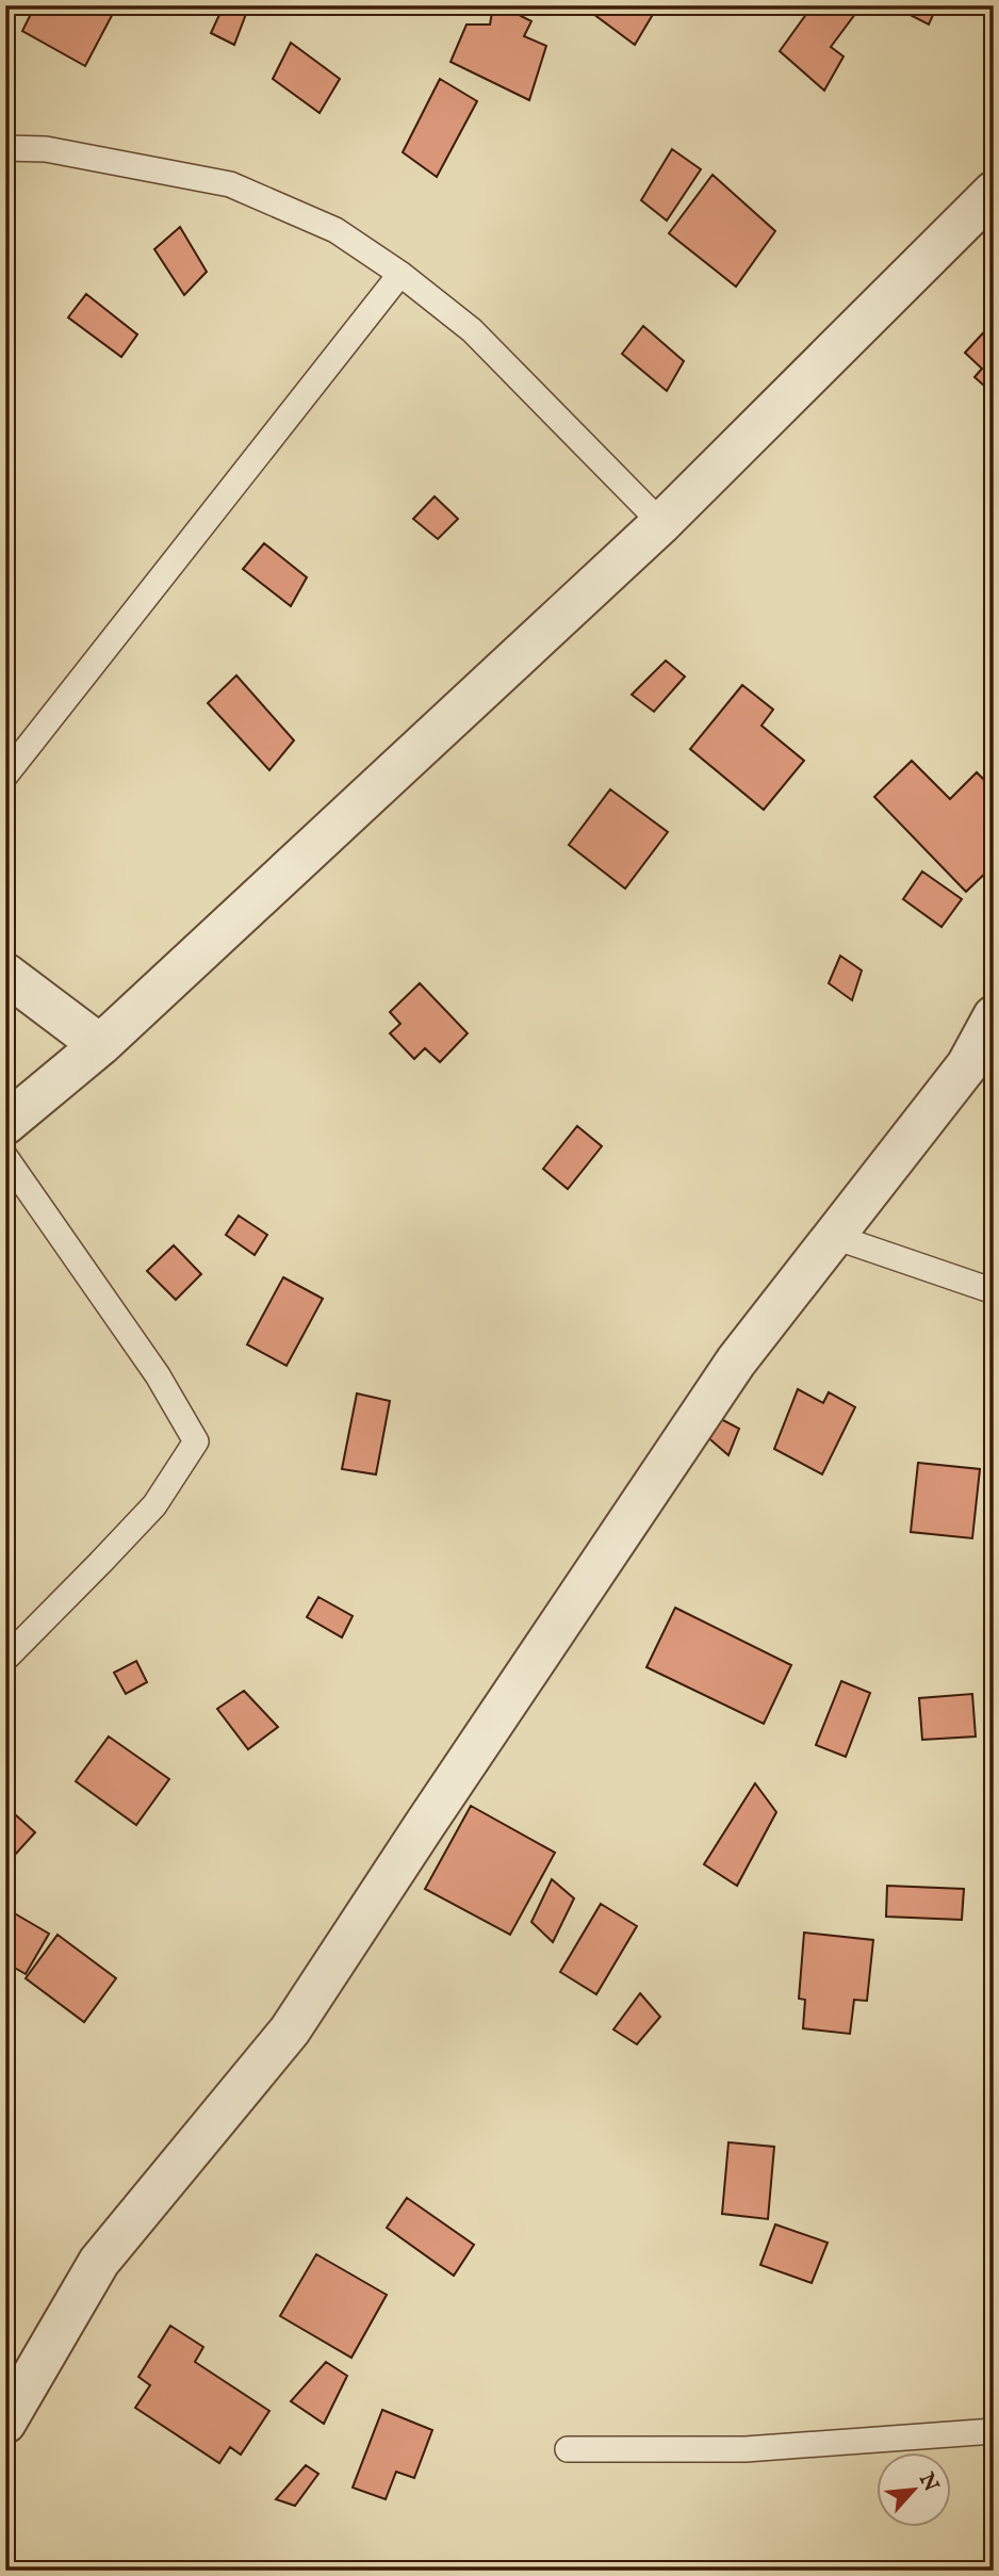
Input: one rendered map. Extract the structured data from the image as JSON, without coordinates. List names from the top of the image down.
{
  "north": "top right"
}
